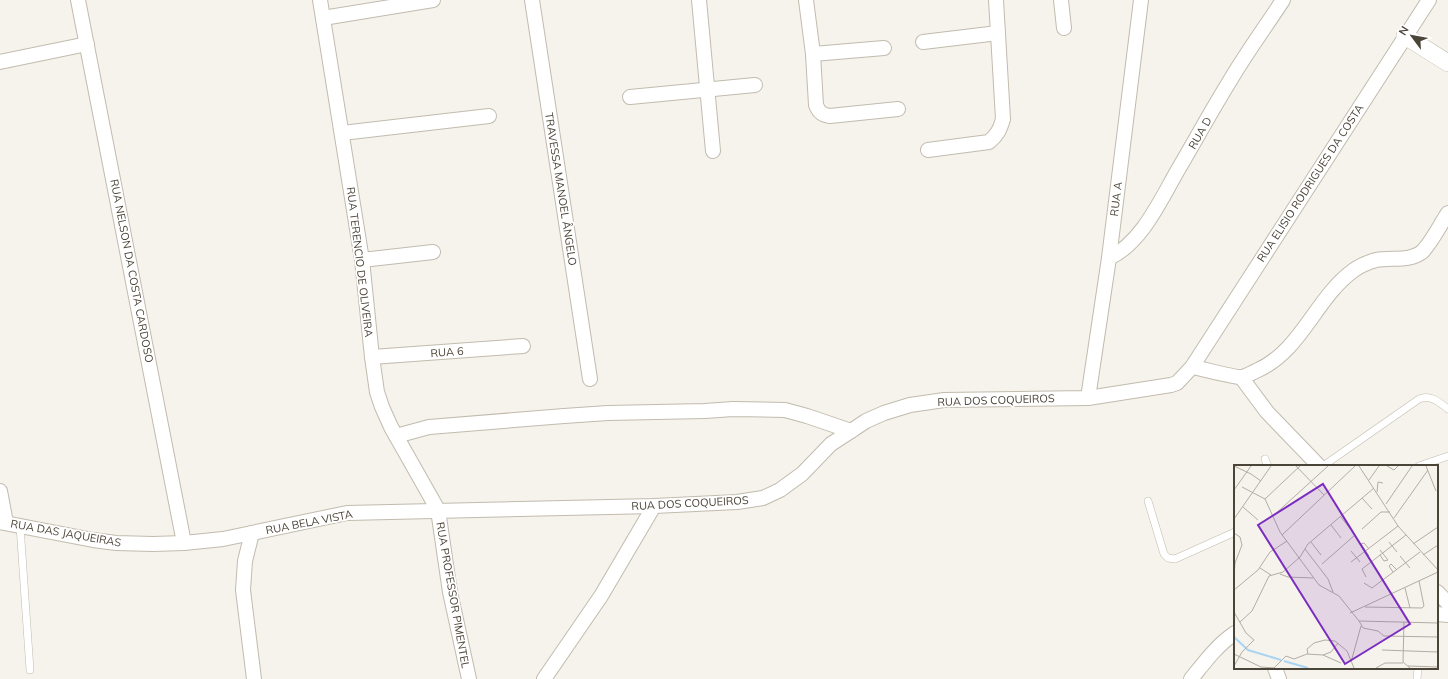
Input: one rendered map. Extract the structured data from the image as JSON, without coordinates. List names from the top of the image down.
{
  "streets": {
    "street": [
      "RUA D",
      "RUA ELISIO RODRIGUES DA COSTA",
      "TRAVESSA MANOEL ÂNGELO",
      "RUA A",
      "RUA TERENCIO DE OLIVEIRA",
      "RUA NELSON DA COSTA CARDOSO",
      "RUA 6",
      "RUA DOS COQUEIROS",
      "RUA BELA VISTA",
      "RUA DAS JAQUEIRAS",
      "RUA PROFESSOR PIMENTEL"
    ]
  },
  "crossings": [
    ["RUA D", "RUA A"],
    ["RUA ELISIO RODRIGUES DA COSTA", "RUA DOS COQUEIROS"],
    ["RUA A", "RUA DOS COQUEIROS"],
    ["RUA TERENCIO DE OLIVEIRA", "RUA 6"],
    ["RUA TERENCIO DE OLIVEIRA", "RUA DOS COQUEIROS"],
    ["RUA TERENCIO DE OLIVEIRA", "RUA BELA VISTA"],
    ["RUA TERENCIO DE OLIVEIRA", "RUA PROFESSOR PIMENTEL"],
    ["RUA NELSON DA COSTA CARDOSO", "RUA DAS JAQUEIRAS"],
    ["RUA DOS COQUEIROS", "RUA BELA VISTA"],
    ["RUA DOS COQUEIROS", "RUA PROFESSOR PIMENTEL"],
    ["RUA BELA VISTA", "RUA DAS JAQUEIRAS"],
    ["RUA BELA VISTA", "RUA PROFESSOR PIMENTEL"]
  ],
  "north": "top left"
}
